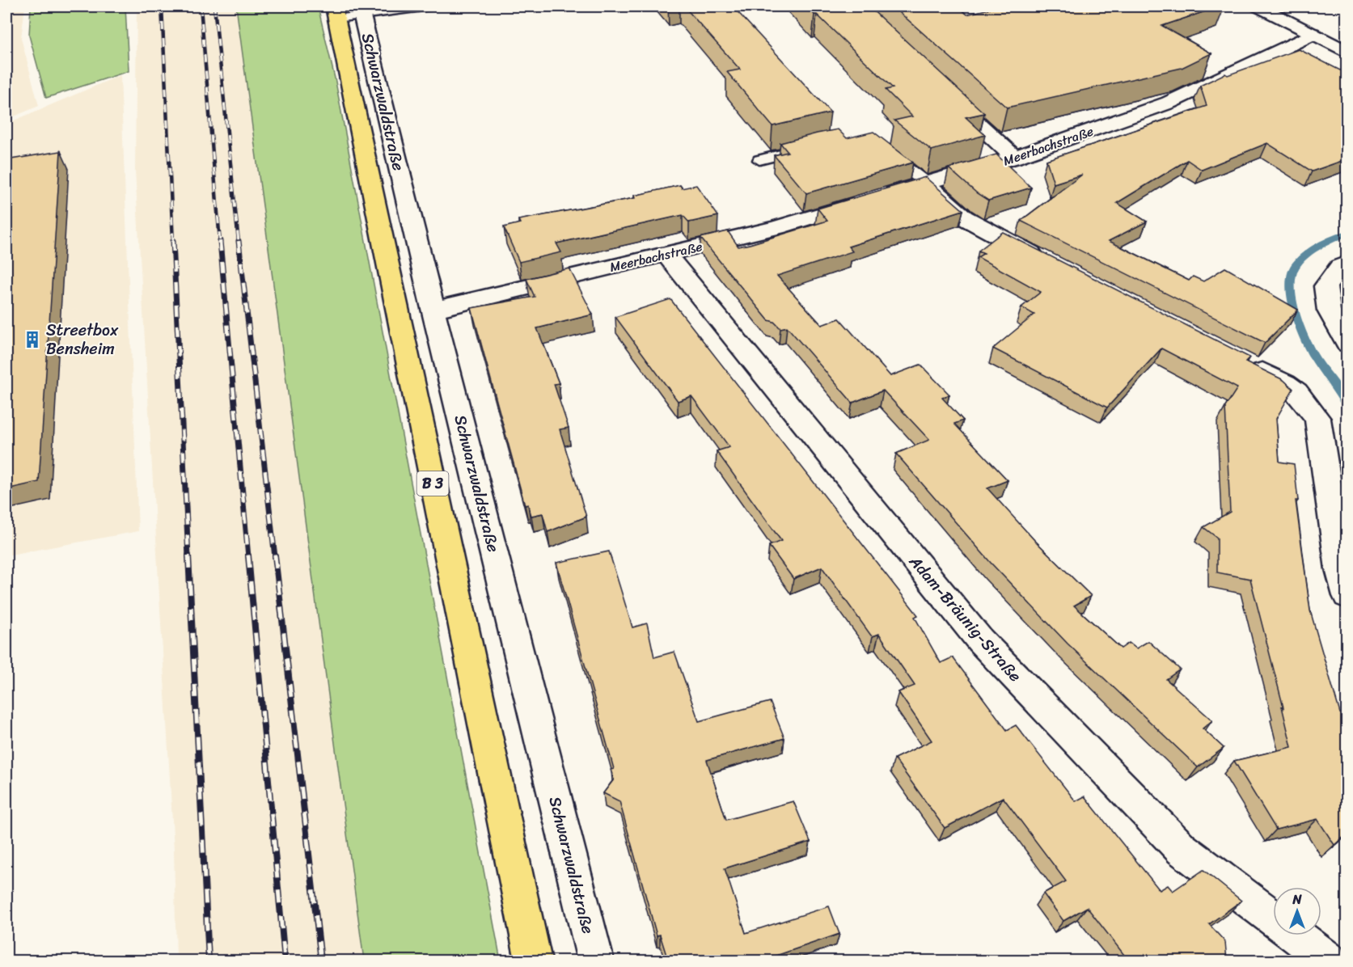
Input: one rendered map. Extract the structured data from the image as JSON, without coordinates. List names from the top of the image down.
{
  "streets": {
    "main road": ["Schwarzwaldstraße", "B 3"],
    "street": ["Meerbachstraße", "Adam-Bräunig-Straße"]
  },
  "crossings": [
    ["Schwarzwaldstraße", "Meerbachstraße"],
    ["Meerbachstraße", "Adam-Bräunig-Straße"]
  ],
  "places": {
    "building": ["Streetbox Bensheim"]
  },
  "north": "top"
}
